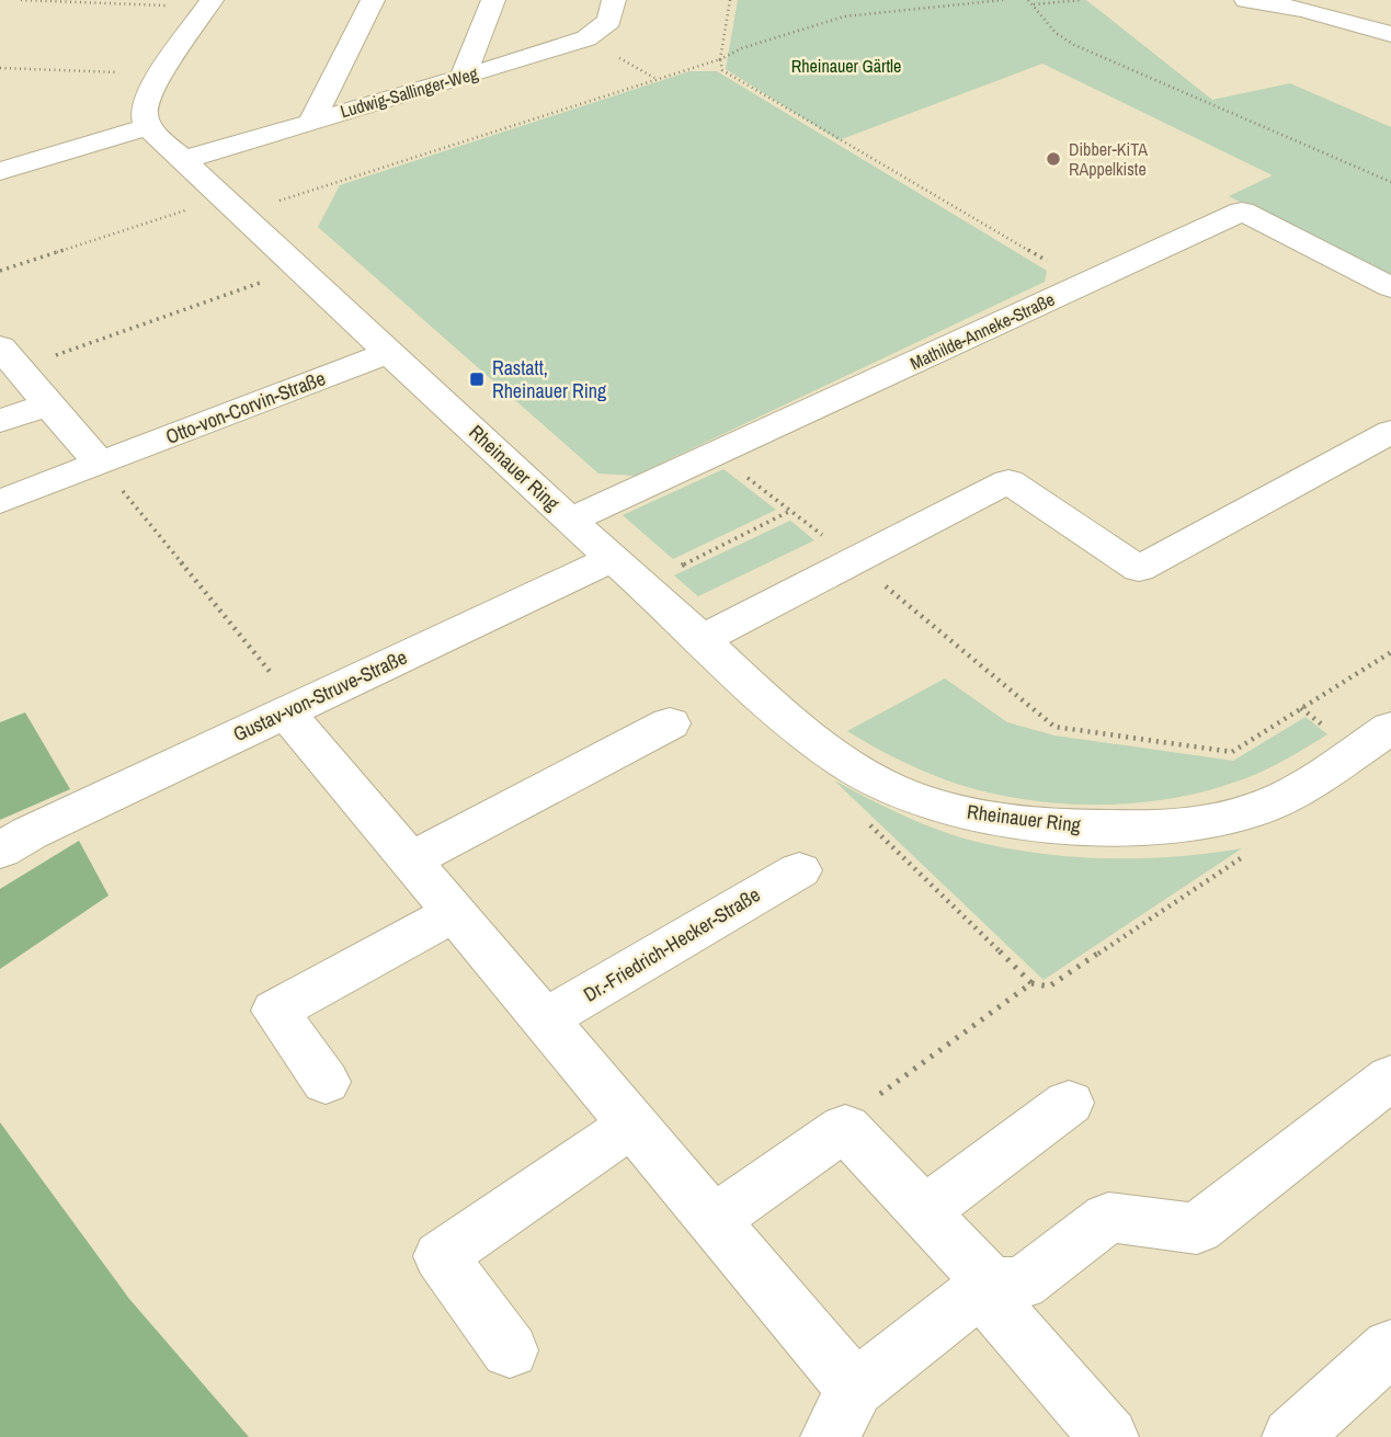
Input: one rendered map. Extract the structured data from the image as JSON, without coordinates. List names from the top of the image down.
{
  "streets": {
    "street": [
      "Ludwig-Sallinger-Weg",
      "Mathilde-Anneke-Straße",
      "Otto-von-Corvin-Straße",
      "Rheinauer Ring",
      "Gustav-von-Struve-Straße",
      "Dr.-Friedrich-Hecker-Straße"
    ]
  },
  "crossings": [
    ["Ludwig-Sallinger-Weg", "Rheinauer Ring"],
    ["Mathilde-Anneke-Straße", "Rheinauer Ring"],
    ["Otto-von-Corvin-Straße", "Rheinauer Ring"],
    ["Rheinauer Ring", "Gustav-von-Struve-Straße"]
  ],
  "parks": ["Rheinauer Gärtle"],
  "places": {
    "other": ["Dibber-KiTA RAppelkiste"],
    "transit": ["Rastatt, Rheinauer Ring"]
  }
}
